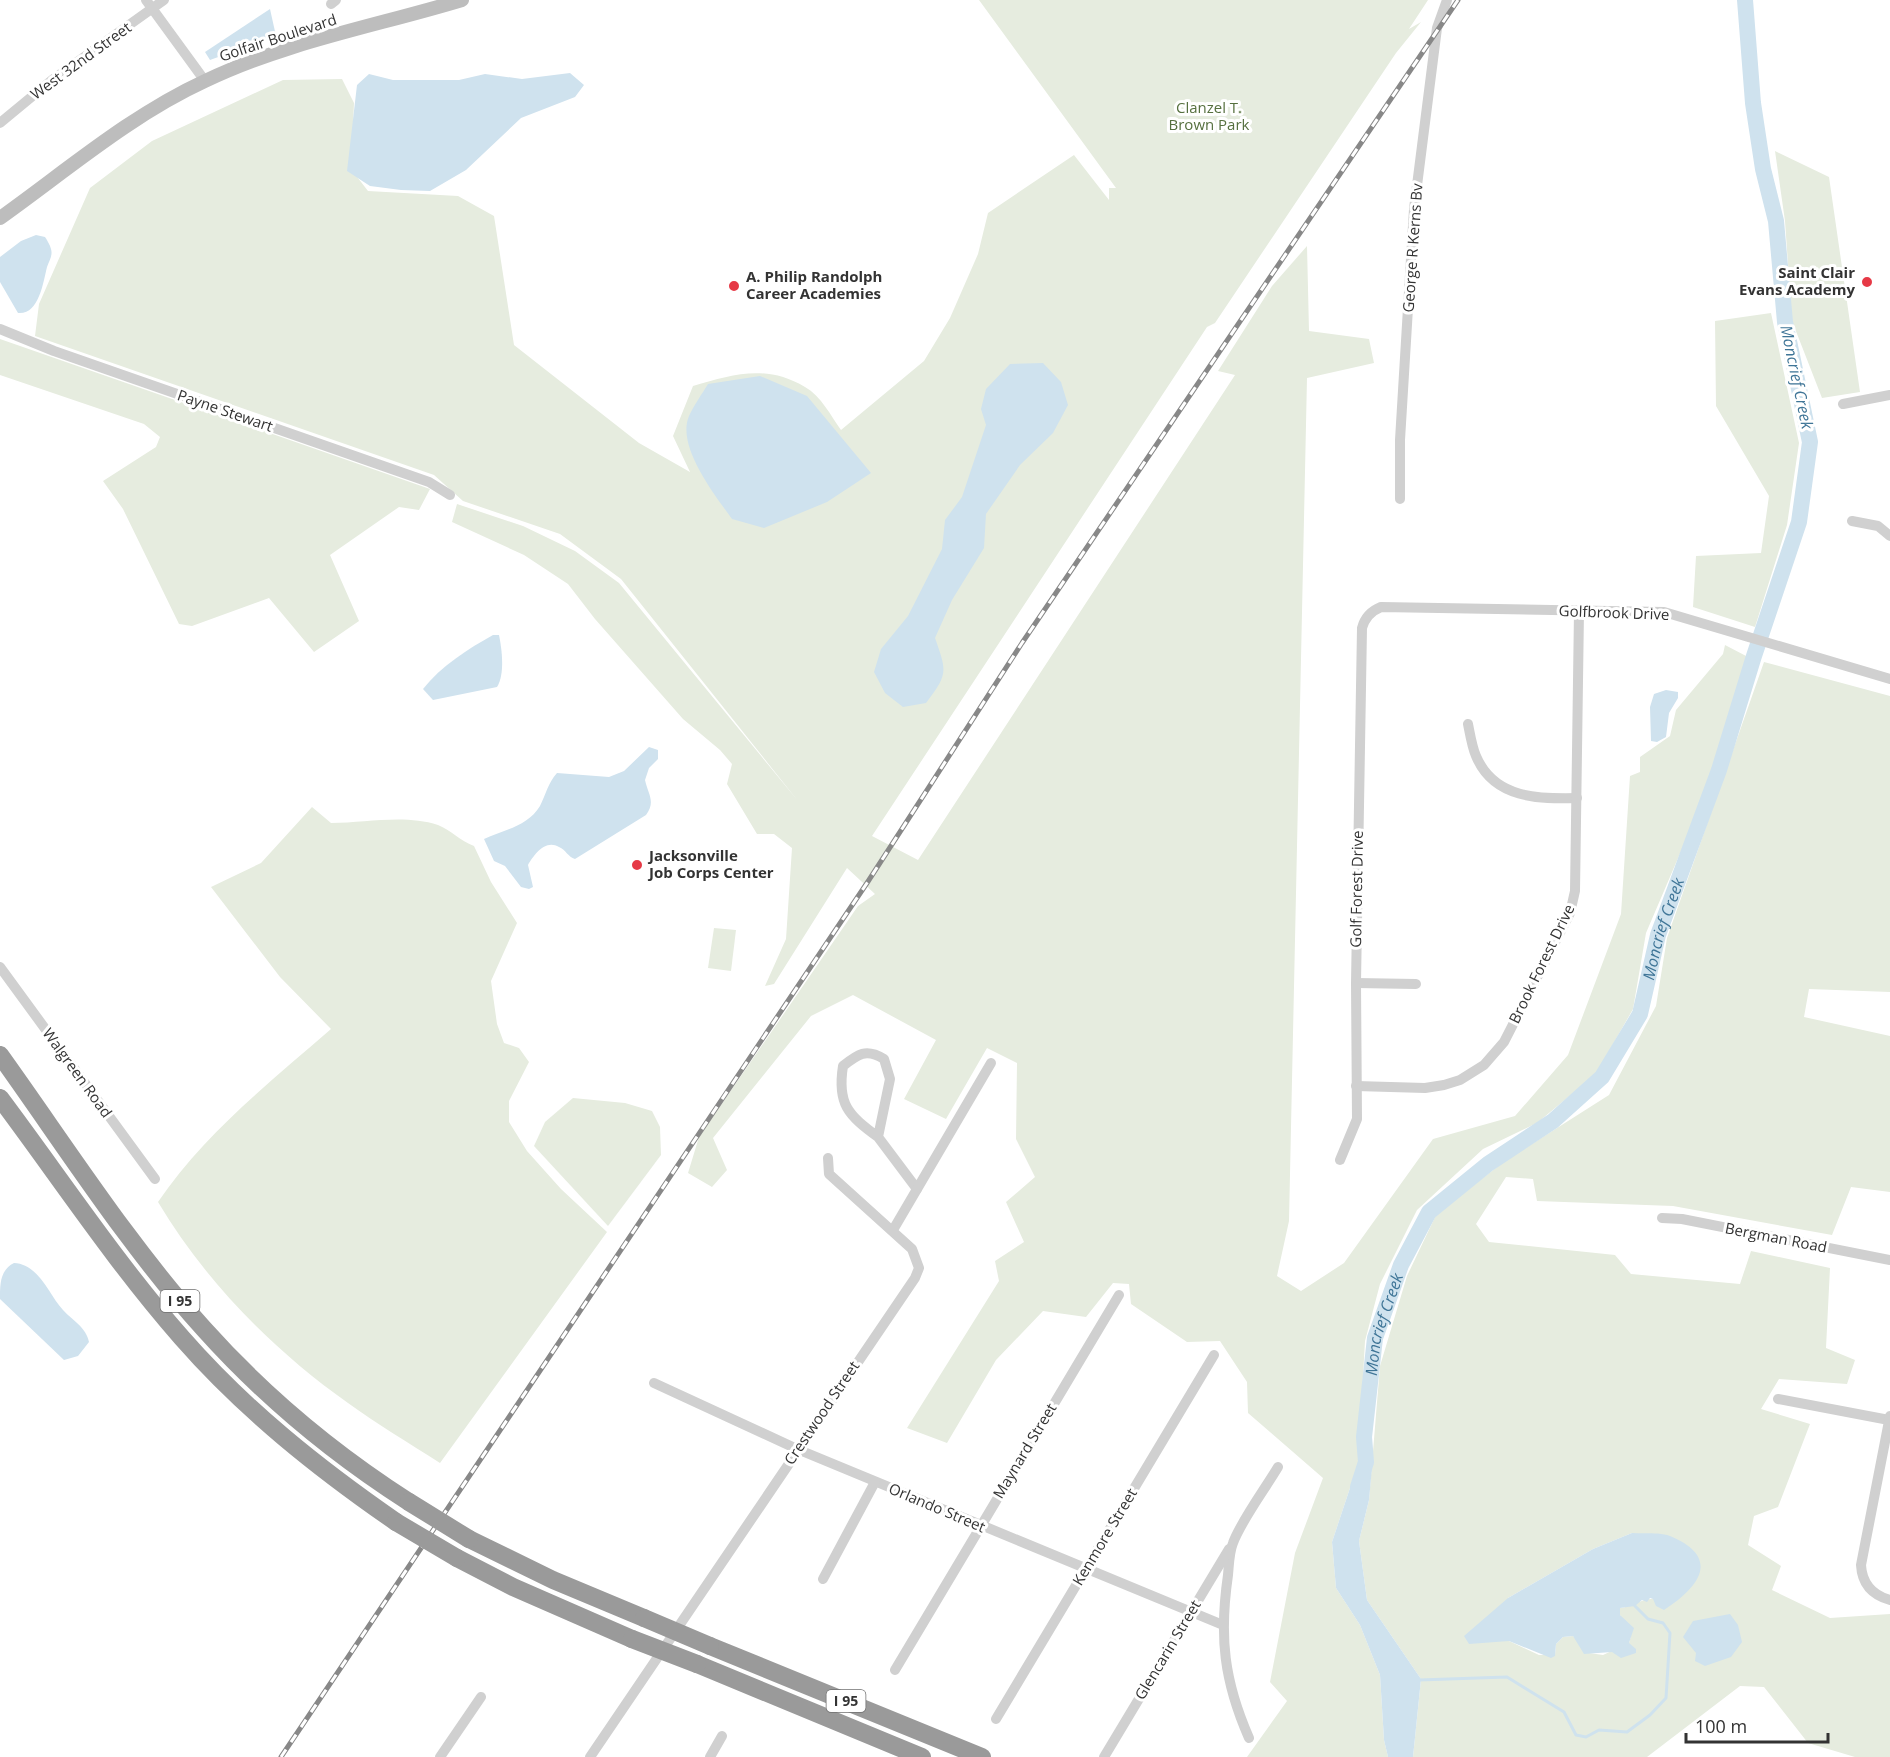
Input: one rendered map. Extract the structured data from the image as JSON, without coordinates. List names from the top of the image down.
{
  "streets": {
    "highway": ["I 95"],
    "main road": ["Golfair Boulevard"],
    "street": [
      "West 32nd Street",
      "George R Kerns Bv",
      "Payne Stewart",
      "Golfbrook Drive",
      "Golf Forest Drive",
      "Brook Forest Drive",
      "Walgreen Road",
      "Bergman Road",
      "Crestwood Street",
      "Maynard Street",
      "Orlando Street",
      "Kenmore Street",
      "Glencarin Street"
    ]
  },
  "crossings": [
    ["Golfbrook Drive", "Golf Forest Drive"],
    ["Golfbrook Drive", "Brook Forest Drive"],
    ["Golf Forest Drive", "Brook Forest Drive"],
    ["Crestwood Street", "Orlando Street"],
    ["Maynard Street", "Orlando Street"],
    ["Orlando Street", "Kenmore Street"],
    ["Orlando Street", "Glencarin Street"]
  ],
  "water": ["Moncrief Creek"],
  "parks": ["Clanzel T. Brown Park"],
  "places": ["Saint Clair Evans Academy", "A. Philip Randolph Career Academies", "Jacksonville Job Corps Center"],
  "scale_bar": "100 m"
}
